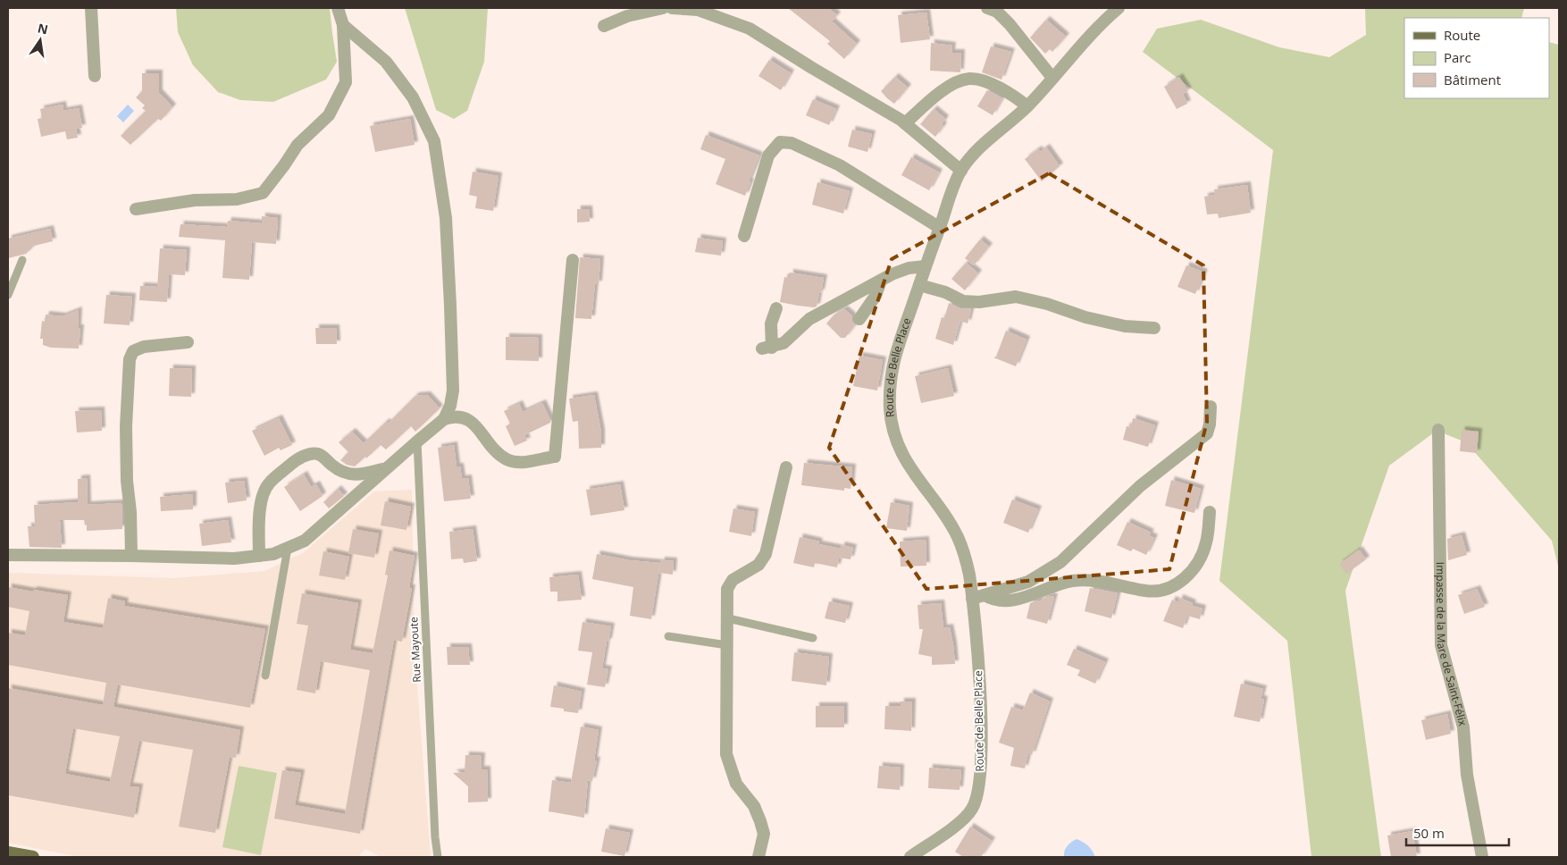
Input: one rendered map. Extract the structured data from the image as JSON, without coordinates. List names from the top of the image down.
{
  "streets": {
    "street": ["Route de Belle Place", "Impasse de la Mare de Saint-Félix"],
    "lane": ["Rue Mayoute"]
  },
  "legend": ["Route", "Parc", "Bâtiment"],
  "scale_bar": "50 m",
  "north": "top"
}
